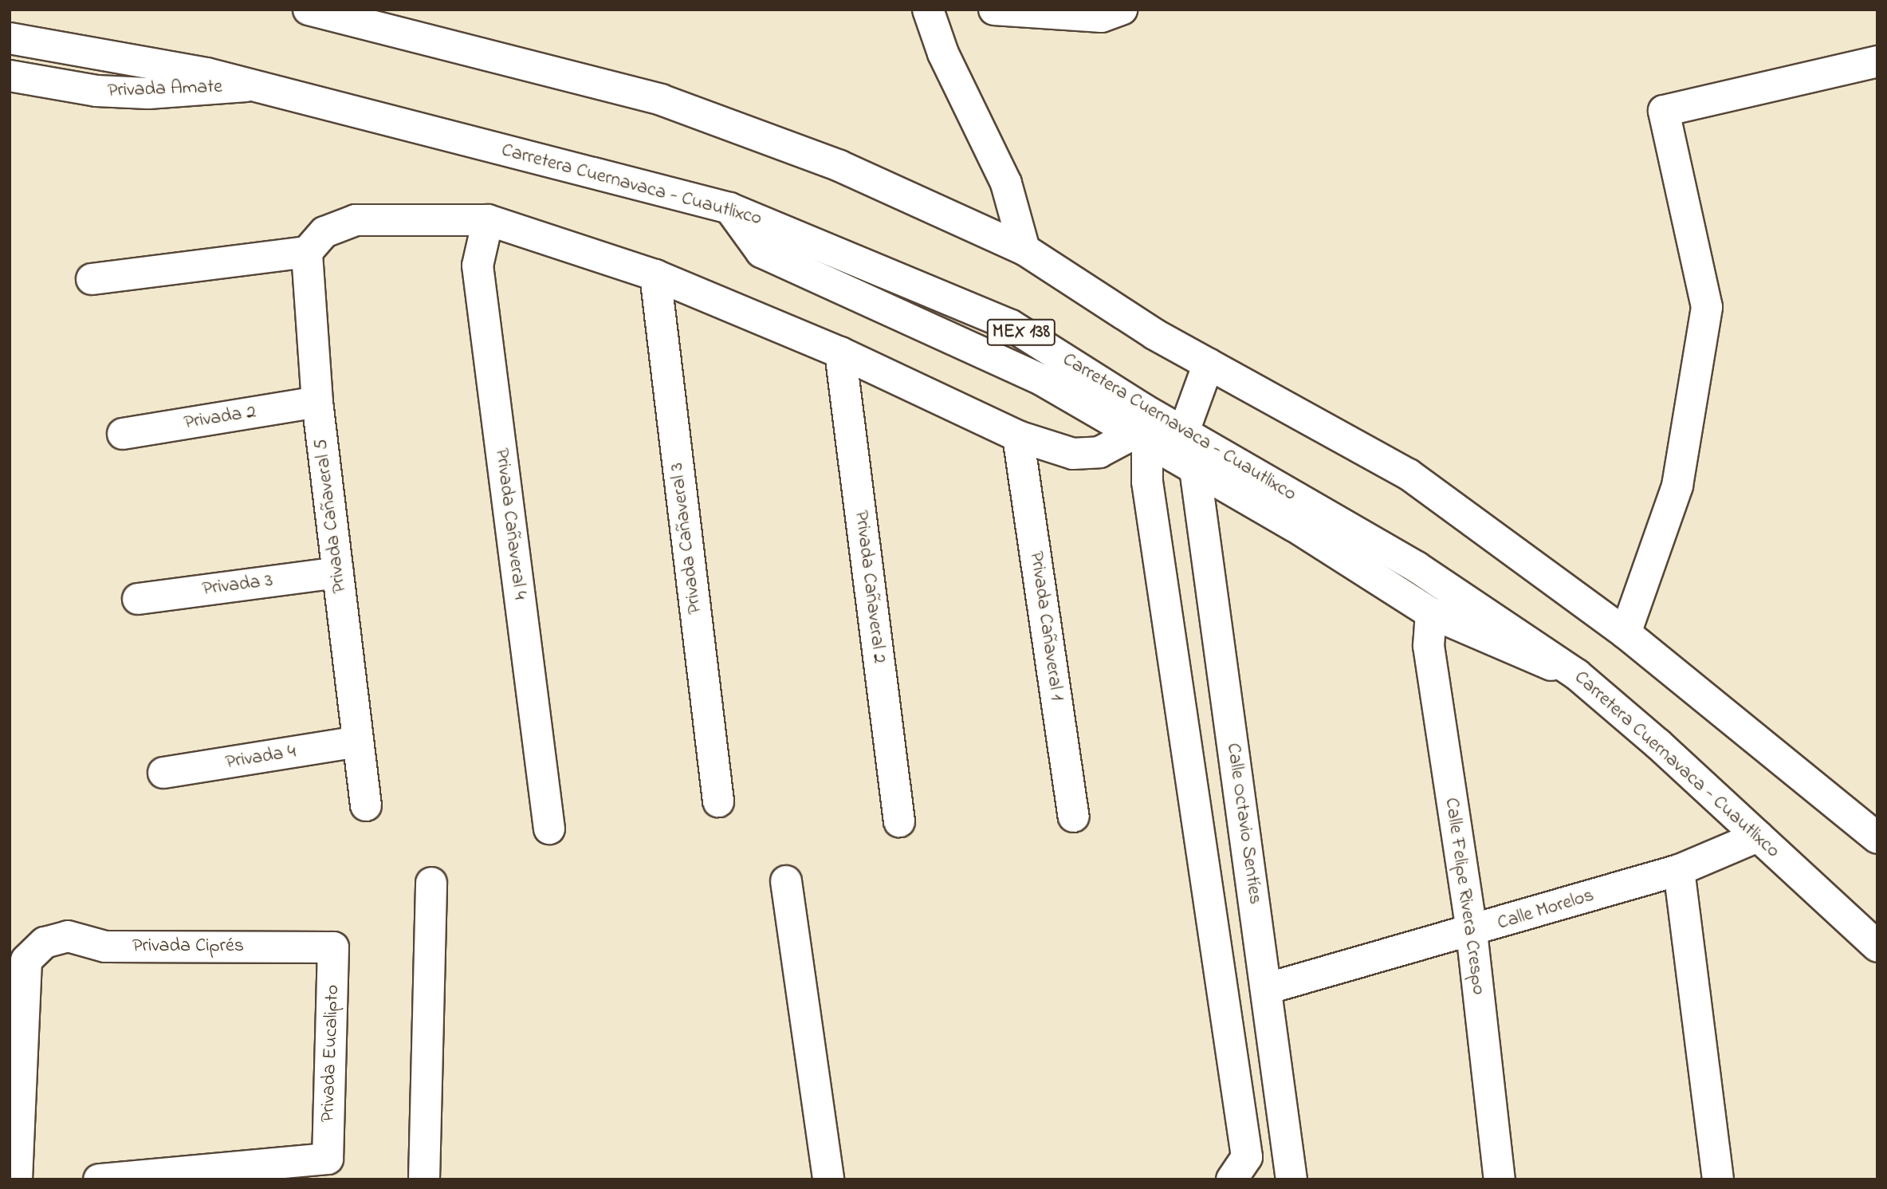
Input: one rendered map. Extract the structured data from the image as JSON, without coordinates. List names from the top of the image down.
{
  "streets": {
    "street": [
      "Privada Amate",
      "Carretera Cuernavaca - Cuautlixco",
      "MEX 138",
      "Privada 2",
      "Privada Cañaveral 5",
      "Privada Cañaveral 4",
      "Privada Cañaveral 3",
      "Privada 3",
      "Privada Cañaveral 2",
      "Privada Cañaveral 1",
      "Privada 4",
      "Calle Octavio Sentíes",
      "Calle Felipe Rivera Crespo",
      "Calle Morelos",
      "Privada Ciprés",
      "Privada Eucalipto"
    ]
  },
  "crossings": [
    ["Privada Amate", "Carretera Cuernavaca - Cuautlixco"],
    ["Carretera Cuernavaca - Cuautlixco", "Calle Morelos"],
    ["Privada 2", "Privada Cañaveral 5"],
    ["Privada Cañaveral 5", "Privada 3"],
    ["Privada Cañaveral 5", "Privada 4"],
    ["Calle Octavio Sentíes", "Calle Morelos"],
    ["Calle Felipe Rivera Crespo", "Calle Morelos"],
    ["Privada Ciprés", "Privada Eucalipto"]
  ]
}
